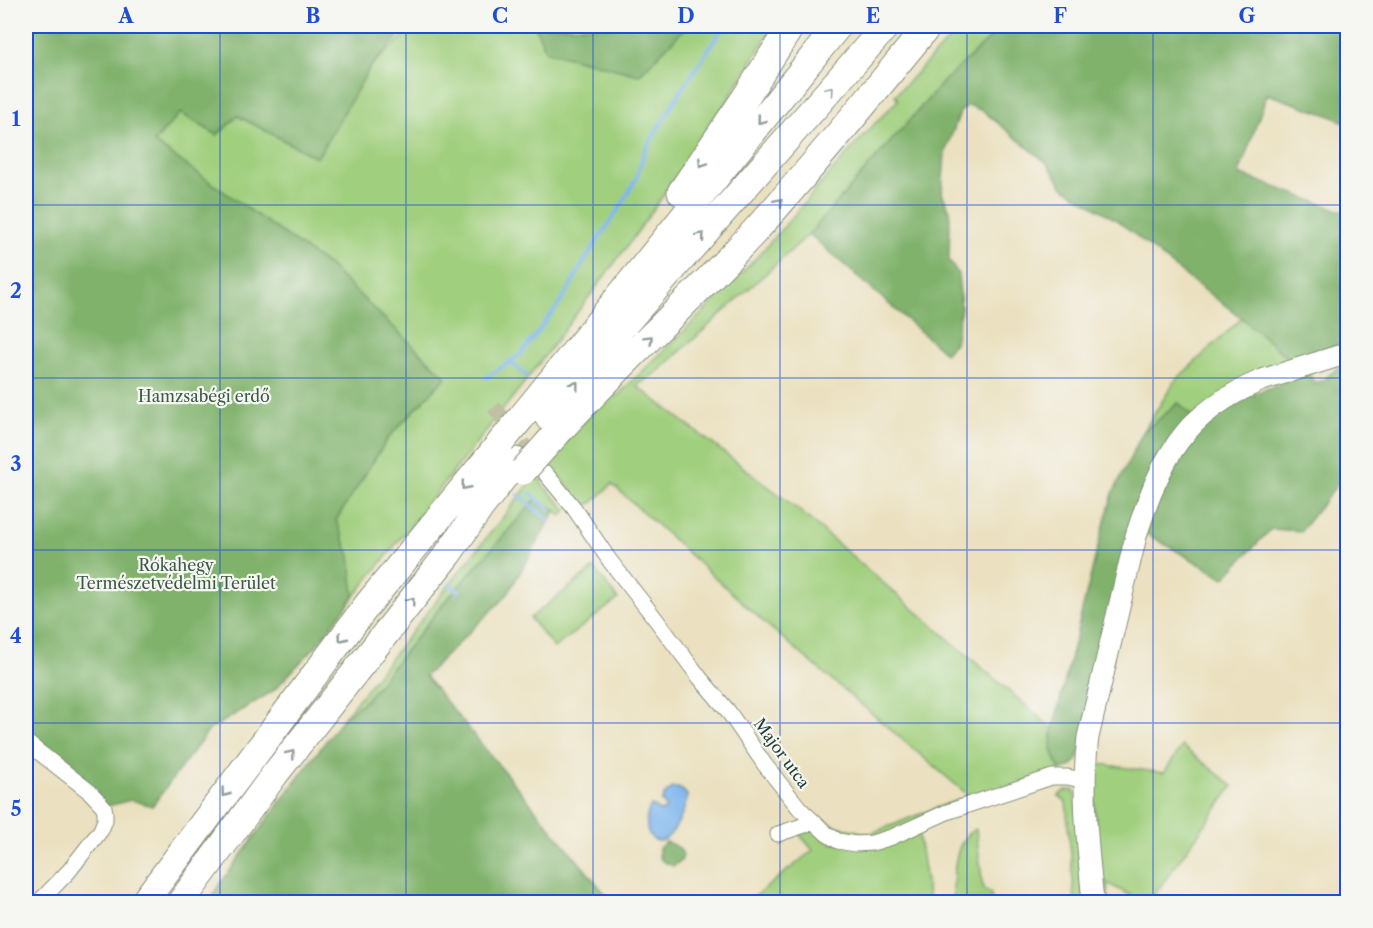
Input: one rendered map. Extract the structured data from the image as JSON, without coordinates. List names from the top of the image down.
{
  "streets": {
    "street": ["Major utca"]
  },
  "parks": ["Hamzsabégi erdő", "Rókahegy Természetvédelmi Terület"],
  "grid": {
    "columns": [
      "A",
      "B",
      "C",
      "D",
      "E",
      "F",
      "G"
    ],
    "rows": [
      "1",
      "2",
      "3",
      "4",
      "5"
    ]
  }
}
